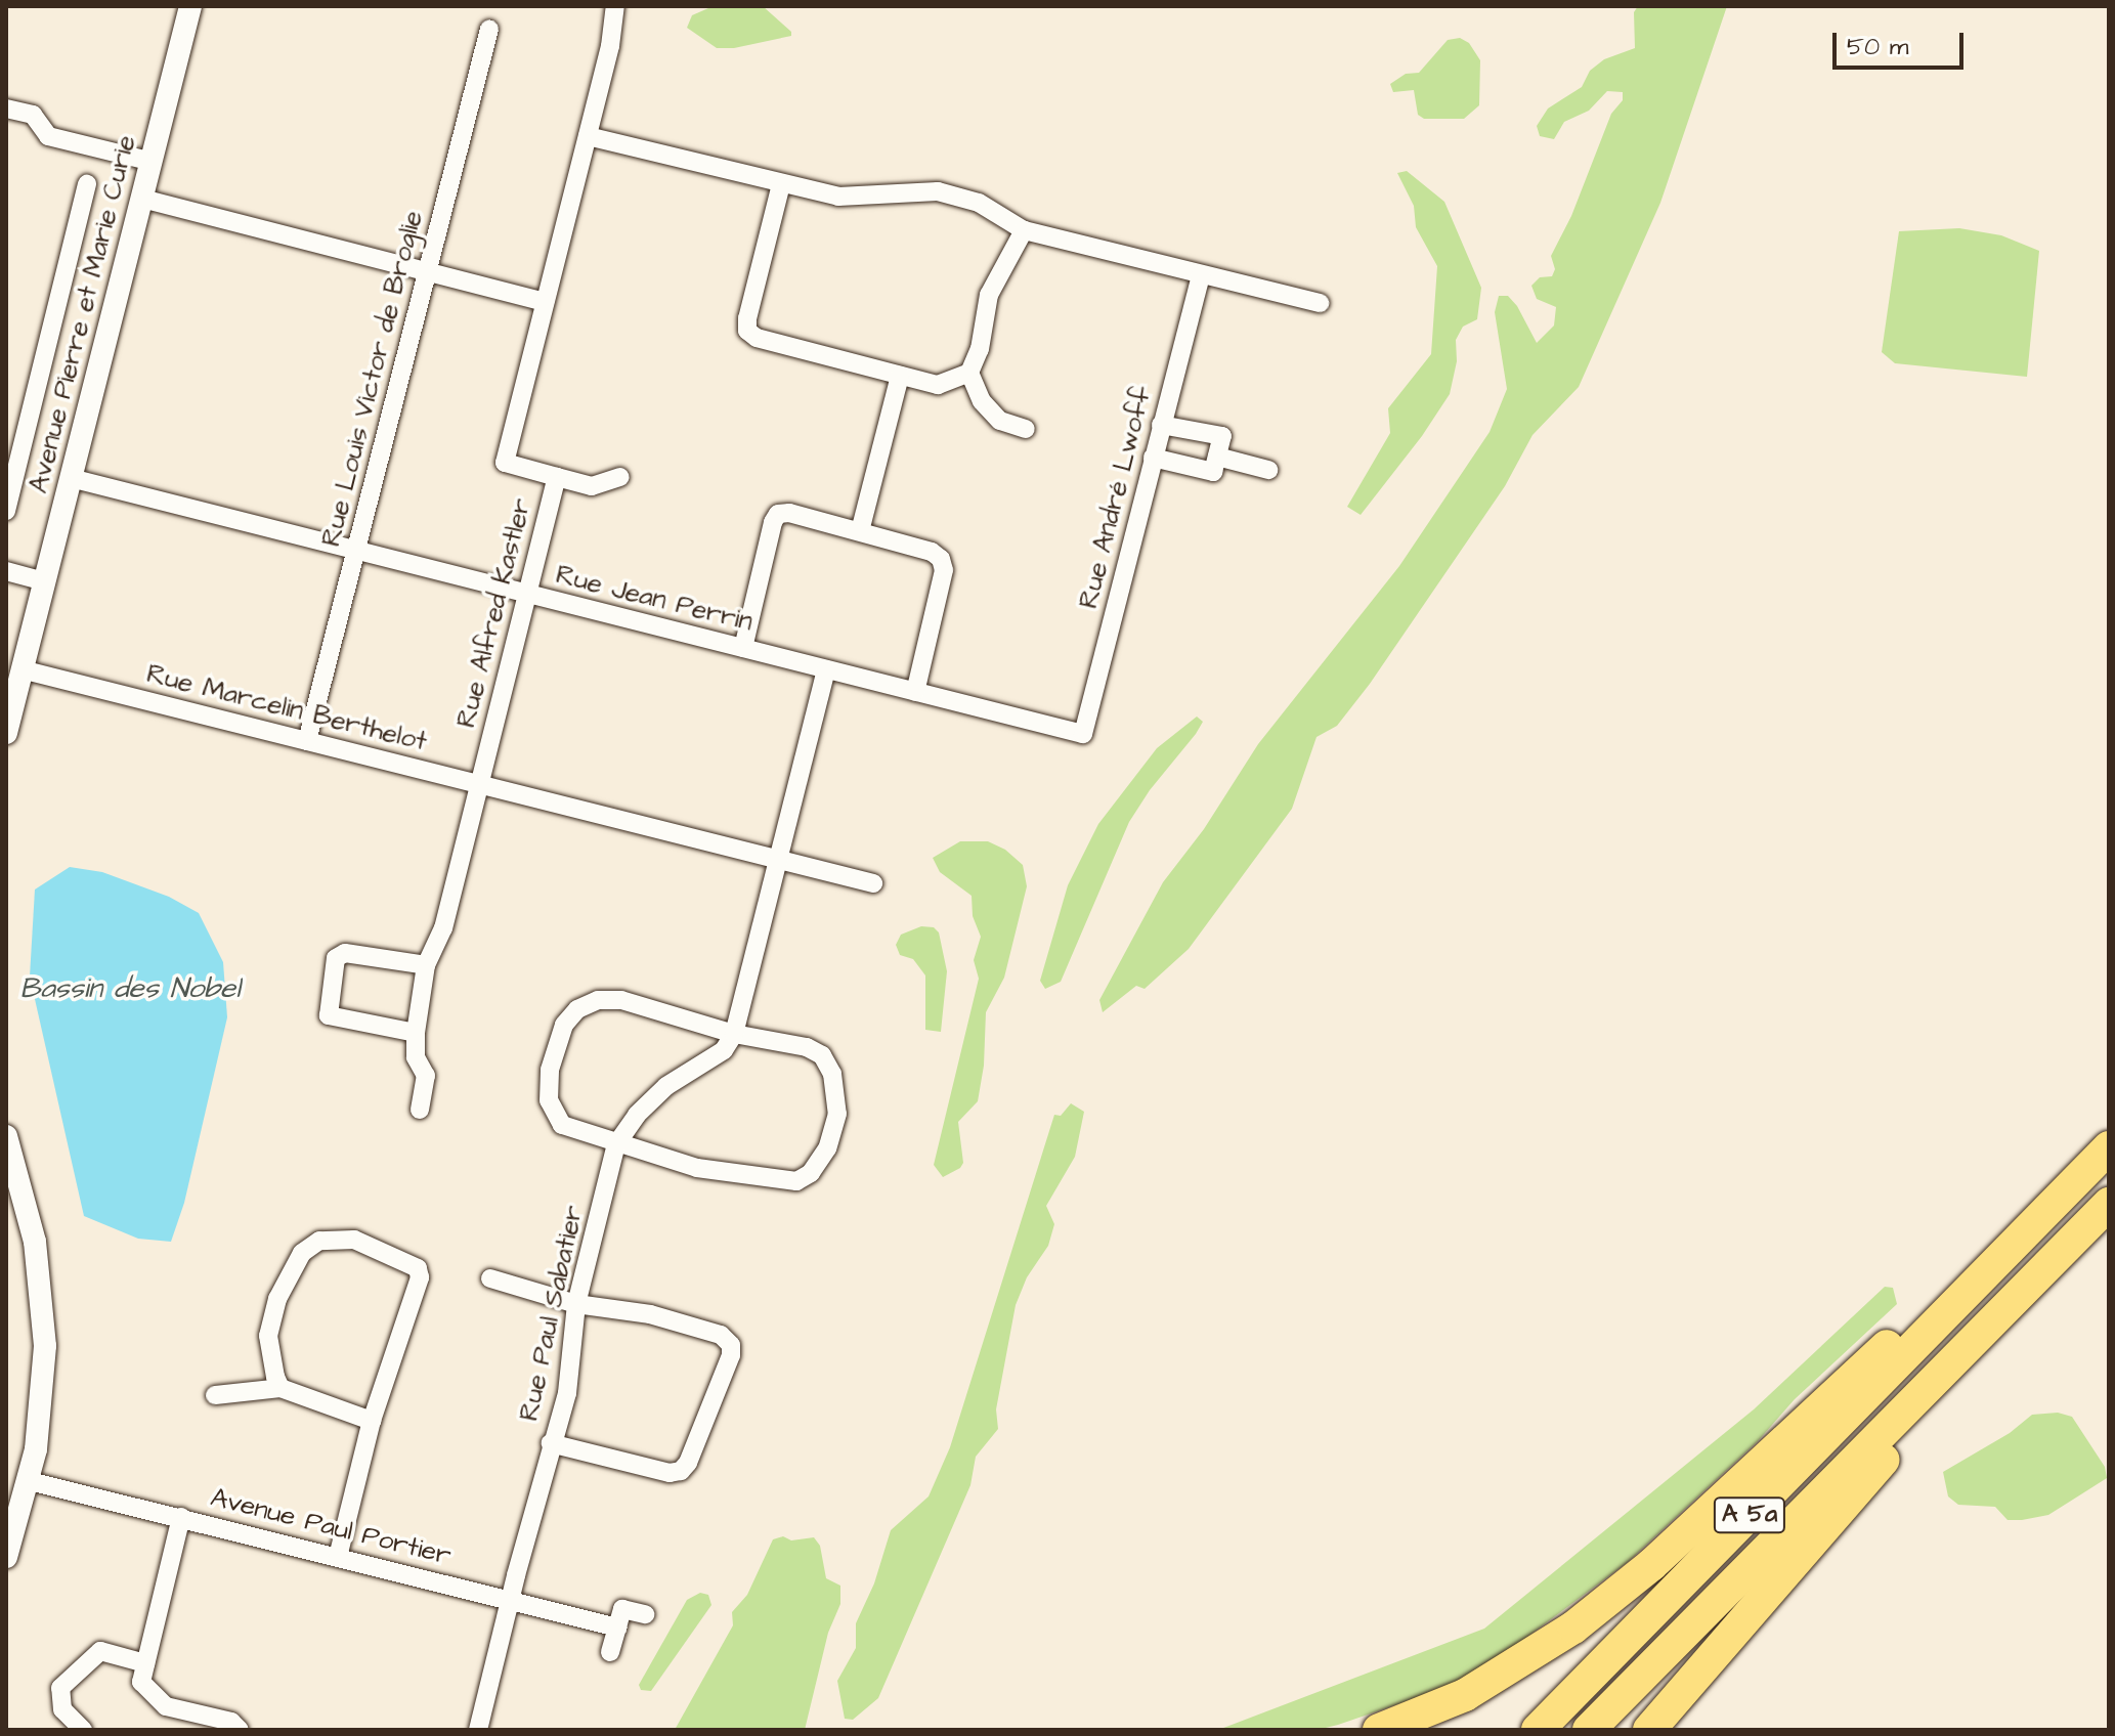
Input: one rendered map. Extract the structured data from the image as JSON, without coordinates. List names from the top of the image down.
{
  "streets": {
    "highway": ["A 5a"],
    "street": [
      "Avenue Pierre et Marie Curie",
      "Rue Louis Victor de Broglie",
      "Rue André Lwoff",
      "Rue Jean Perrin",
      "Rue Alfred Kastler",
      "Rue Marcelin Berthelot",
      "Rue Paul Sabatier",
      "Avenue Paul Portier"
    ]
  },
  "crossings": [
    ["Avenue Pierre et Marie Curie", "Rue Jean Perrin"],
    ["Avenue Pierre et Marie Curie", "Rue Marcelin Berthelot"],
    ["Rue Louis Victor de Broglie", "Rue Jean Perrin"],
    ["Rue Louis Victor de Broglie", "Rue Marcelin Berthelot"],
    ["Rue André Lwoff", "Rue Jean Perrin"],
    ["Rue Jean Perrin", "Rue Alfred Kastler"],
    ["Rue Alfred Kastler", "Rue Marcelin Berthelot"],
    ["Rue Paul Sabatier", "Avenue Paul Portier"]
  ],
  "water": ["Bassin des Nobel"],
  "scale_bar": "50 m"
}
